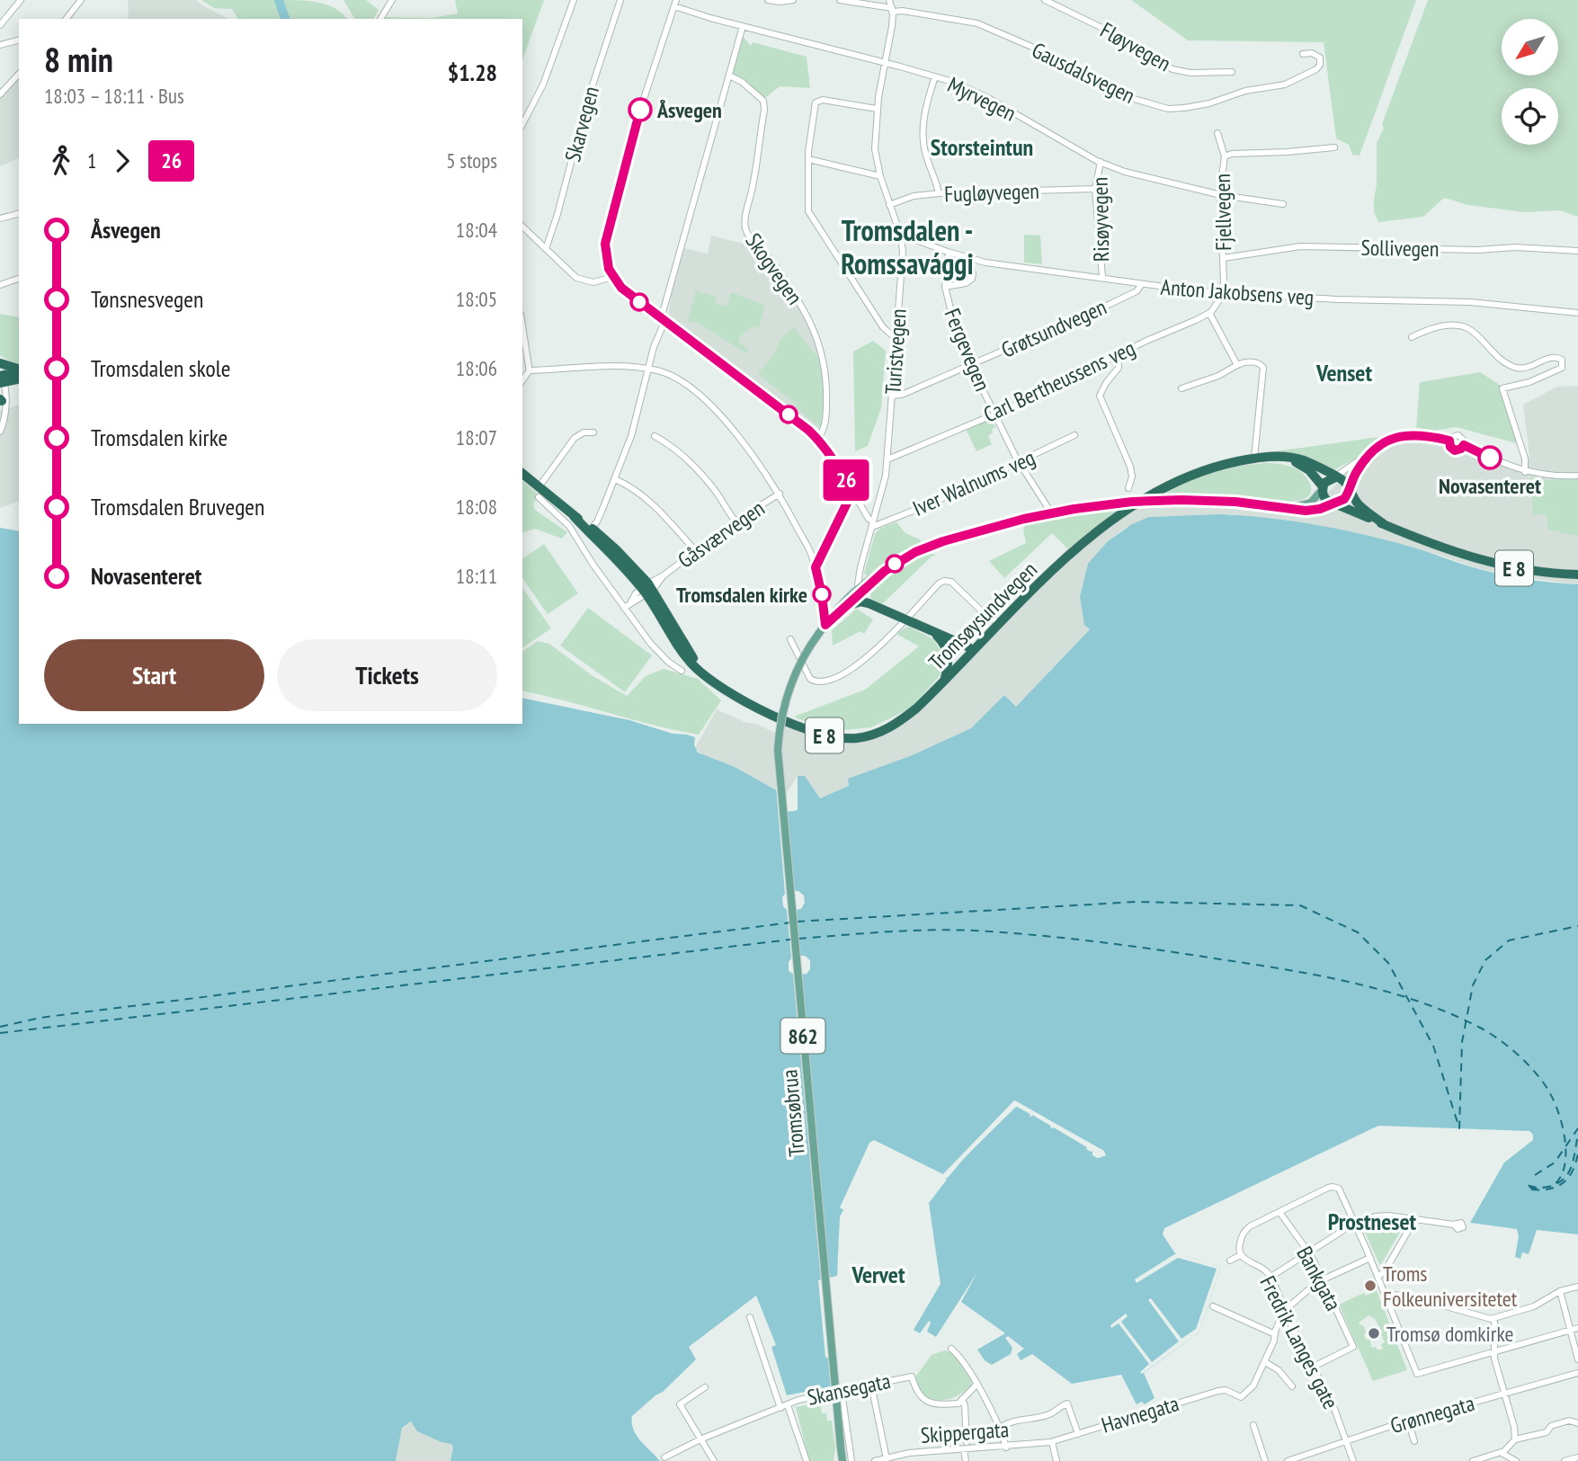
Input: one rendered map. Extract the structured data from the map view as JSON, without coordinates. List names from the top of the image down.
{
  "streets": {
    "highway": ["E 8", "Tromsøysundvegen"],
    "main road": ["862", "Tromsøbrua"],
    "street": [
      "Fløyvegen",
      "Gausdalsvegen",
      "Myrvegen",
      "Skarvegen",
      "Fugløyvegen",
      "Fjellvegen",
      "Risøyvegen",
      "Sollivegen",
      "Skogvegen",
      "Anton Jakobsens veg",
      "Grøtsundvegen",
      "Fergevegen",
      "Turistvegen",
      "Carl Bertheussens veg",
      "Iver Walnums veg",
      "Gåsværvegen",
      "Bankgata",
      "Fredrik Langes gate",
      "Skansegata",
      "Havnegata",
      "Grønnegata",
      "Skippergata"
    ]
  },
  "crossings": [
    ["Gausdalsvegen", "Turistvegen"],
    ["Myrvegen", "Fjellvegen"],
    ["Myrvegen", "Risøyvegen"],
    ["Myrvegen", "Turistvegen"],
    ["Fugløyvegen", "Risøyvegen"],
    ["Fugløyvegen", "Turistvegen"],
    ["Fjellvegen", "Sollivegen"],
    ["Fjellvegen", "Anton Jakobsens veg"],
    ["Risøyvegen", "Anton Jakobsens veg"],
    ["Anton Jakobsens veg", "Grøtsundvegen"],
    ["Anton Jakobsens veg", "Fergevegen"],
    ["Anton Jakobsens veg", "Turistvegen"],
    ["Grøtsundvegen", "Fergevegen"],
    ["Grøtsundvegen", "Turistvegen"],
    ["Fergevegen", "Carl Bertheussens veg"],
    ["Fergevegen", "Iver Walnums veg"],
    ["Turistvegen", "Carl Bertheussens veg"],
    ["Turistvegen", "Iver Walnums veg"],
    ["Turistvegen", "862"],
    ["Gåsværvegen", "Tromsøysundvegen"],
    ["E 8", "Tromsøysundvegen"],
    ["E 8", "862"],
    ["Tromsøysundvegen", "862"],
    ["862", "Tromsøbrua"],
    ["Bankgata", "Fredrik Langes gate"],
    ["Fredrik Langes gate", "Grønnegata"],
    ["Havnegata", "Skippergata"]
  ],
  "districts": [
    "Storsteintun",
    "Tromsdalen - Romssavággi",
    "Venset",
    "Prostneset",
    "Vervet"
  ],
  "places": [
    "Åsvegen",
    "Novasenteret",
    "Tromsdalen kirke",
    "Troms Folkeuniversitetet",
    "Tromsø domkirke"
  ],
  "lines": ["bus line 26"],
  "north": "bottom left",
  "page": {
    "on_map": "26",
    "heading": ["8 min", "18:03 – 18:11 · Bus", "$1.28"],
    "legs": ["1", "26", "5 stops"],
    "list": [
      {
        "name": "Åsvegen",
        "value": "18:04"
      },
      {
        "name": "Tønsnesvegen",
        "value": "18:05"
      },
      {
        "name": "Tromsdalen skole",
        "value": "18:06"
      },
      {
        "name": "Tromsdalen kirke",
        "value": "18:07"
      },
      {
        "name": "Tromsdalen Bruvegen",
        "value": "18:08"
      },
      {
        "name": "Novasenteret",
        "value": "18:11"
      }
    ],
    "buttons": ["Start", "Tickets"]
  }
}
